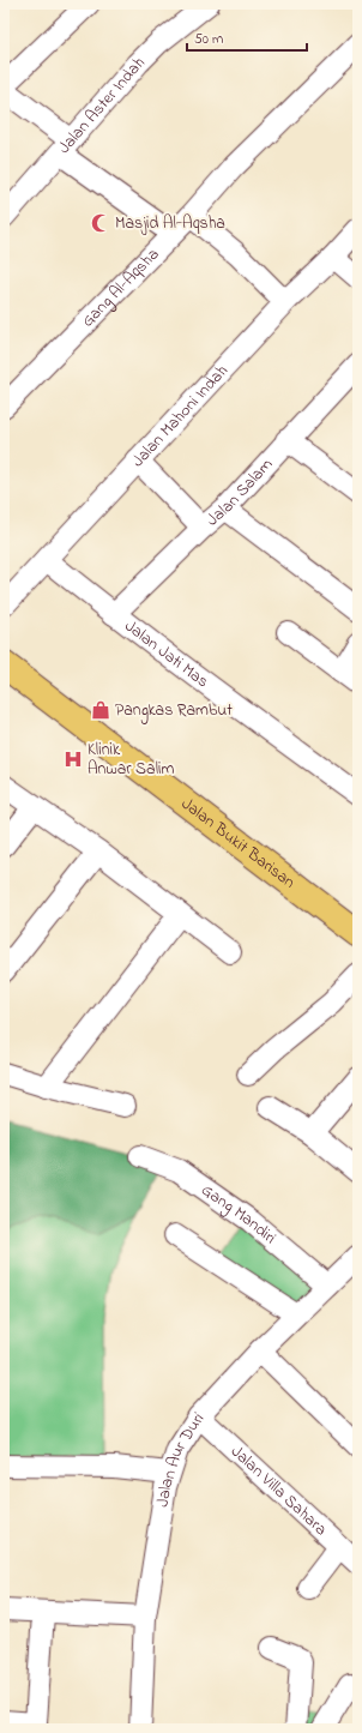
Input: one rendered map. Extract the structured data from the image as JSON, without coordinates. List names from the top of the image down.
{
  "streets": {
    "main road": ["Jalan Bukit Barisan"],
    "street": [
      "Jalan Aster Indah",
      "Gang Al-Aqsha",
      "Jalan Mahoni Indah",
      "Jalan Salam",
      "Jalan Jati Mas",
      "Gang Mandiri",
      "Jalan Aur Duri",
      "Jalan Villa Sahara"
    ]
  },
  "crossings": [
    ["Jalan Mahoni Indah", "Jalan Jati Mas"],
    ["Jalan Salam", "Jalan Jati Mas"],
    ["Gang Mandiri", "Jalan Aur Duri"],
    ["Jalan Aur Duri", "Jalan Villa Sahara"]
  ],
  "places": {
    "mosque": ["Masjid Al-Aqsha"],
    "shop": ["Pangkas Rambut"],
    "hospital": ["Klinik Anwar Salim"]
  },
  "scale_bar": "50 m"
}
